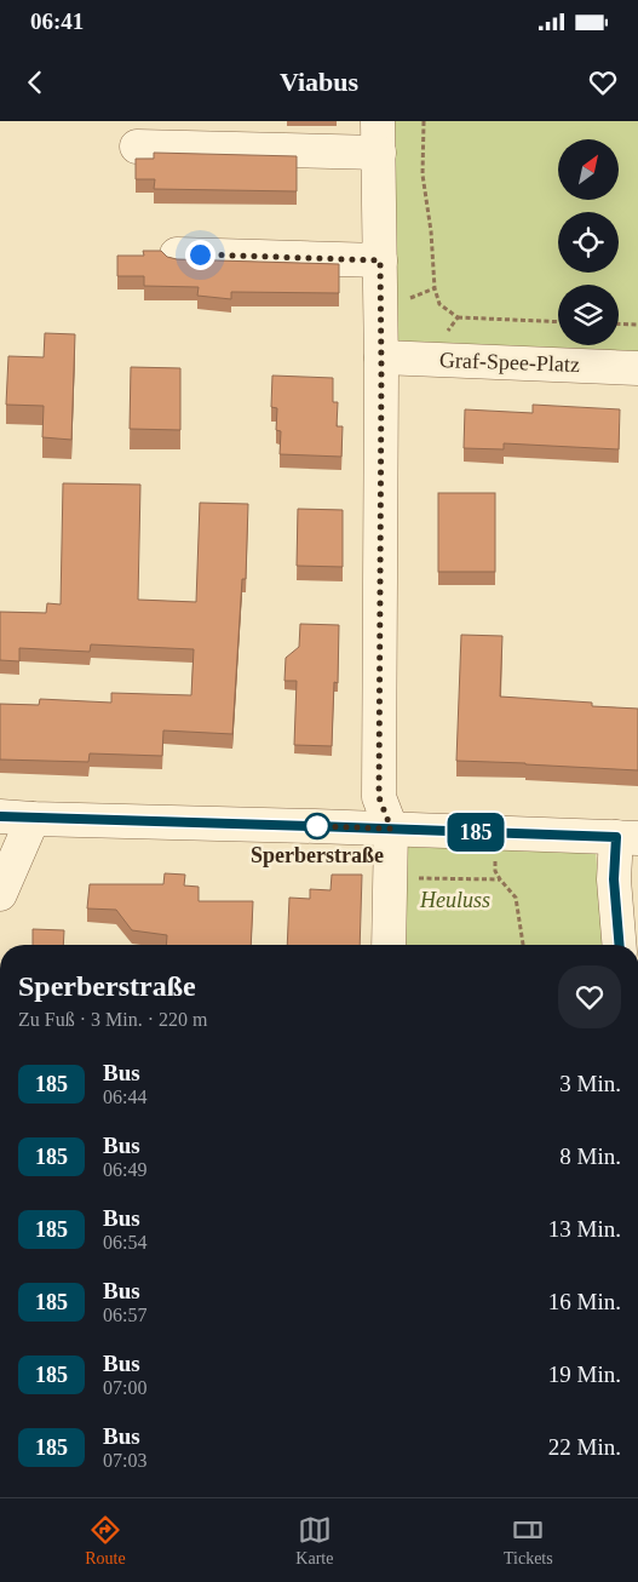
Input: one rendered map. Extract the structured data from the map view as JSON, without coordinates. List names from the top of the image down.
{
  "streets": {
    "street": ["Graf-Spee-Platz"]
  },
  "parks": ["Heuluss"],
  "places": ["Sperberstraße"],
  "lines": ["bus line 185"],
  "north": "top right",
  "page": {
    "status": "06:41",
    "header": "Viabus",
    "on_map": "185",
    "heading": ["Sperberstraße", "Zu Fuß · 3 Min. · 220 m"],
    "list": [
      {
        "mark": "185",
        "name": "Bus",
        "note": "06:44",
        "value": "3 Min."
      },
      {
        "mark": "185",
        "name": "Bus",
        "note": "06:49",
        "value": "8 Min."
      },
      {
        "mark": "185",
        "name": "Bus",
        "note": "06:54",
        "value": "13 Min."
      },
      {
        "mark": "185",
        "name": "Bus",
        "note": "06:57",
        "value": "16 Min."
      },
      {
        "mark": "185",
        "name": "Bus",
        "note": "07:00",
        "value": "19 Min."
      },
      {
        "mark": "185",
        "name": "Bus",
        "note": "07:03",
        "value": "22 Min."
      }
    ],
    "tabs": ["Route", "Karte", "Tickets"]
  }
}
